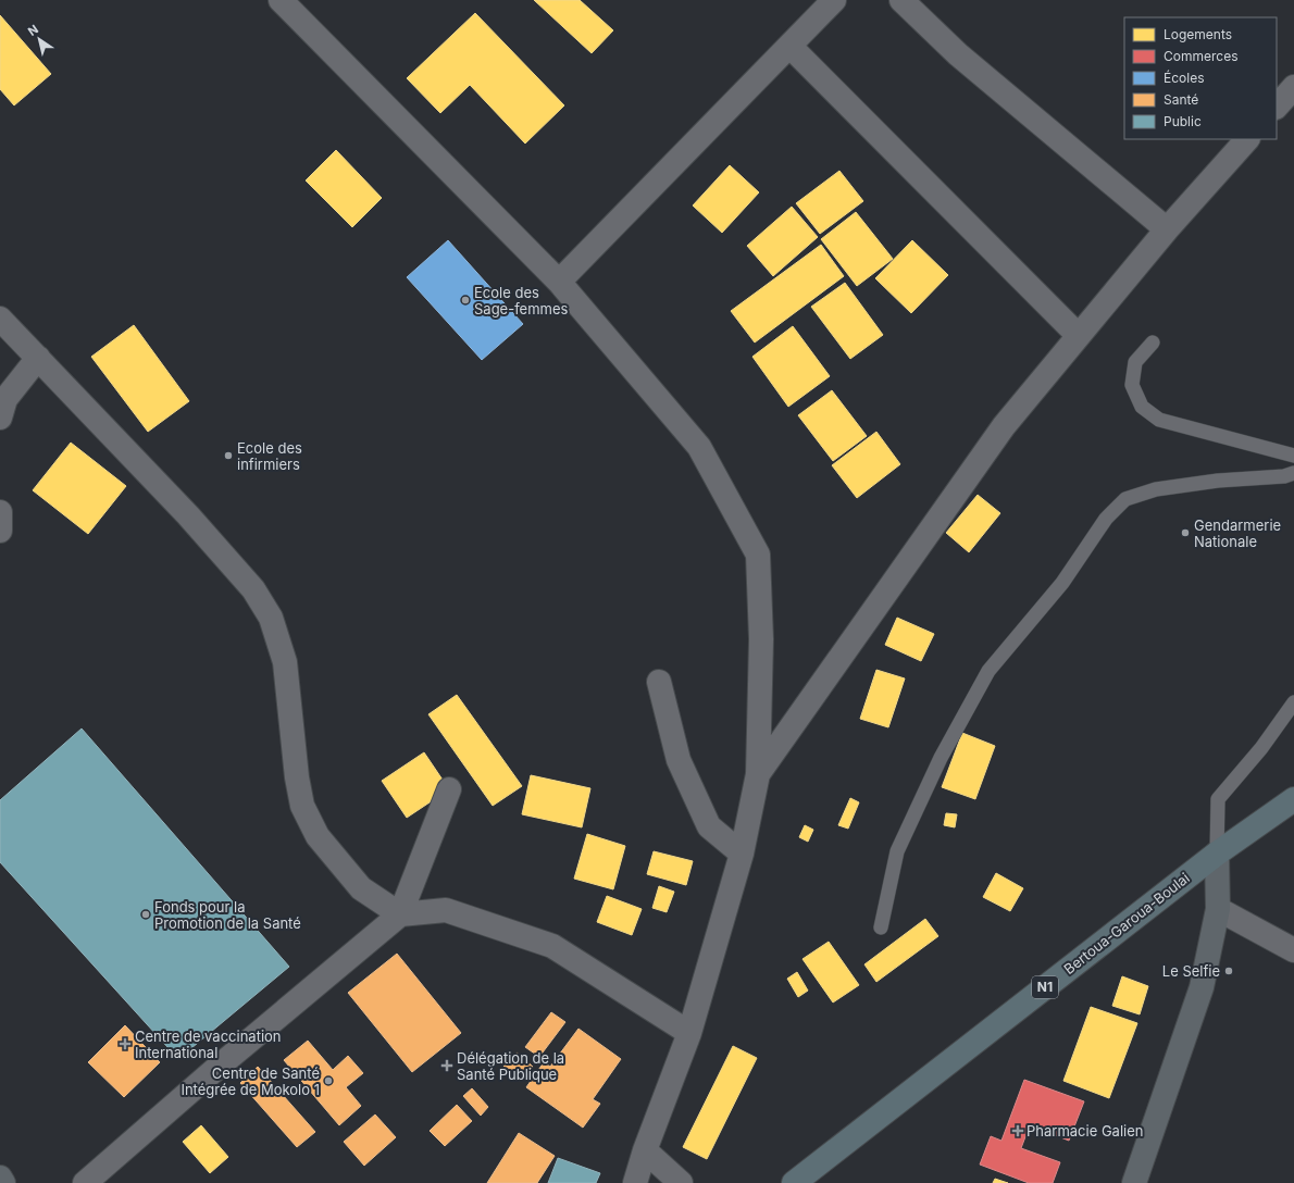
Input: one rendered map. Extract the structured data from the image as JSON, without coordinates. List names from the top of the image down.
{
  "streets": {
    "highway": ["Bertoua-Garoua-Boulai", "N1"]
  },
  "places": {
    "other": [
      "Ecole des Sage-femmes",
      "Ecole des infirmiers",
      "Gendarmerie Nationale",
      "Fonds pour la Promotion de la Santé",
      "Le Selfie",
      "Centre de Santé Intégrée de Mokolo 1"
    ],
    "health": ["Centre de vaccination International", "Délégation de la Santé Publique", "Pharmacie Galien"]
  },
  "legend": [
    "Logements",
    "Commerces",
    "Écoles",
    "Santé",
    "Public"
  ],
  "north": "top left"
}
